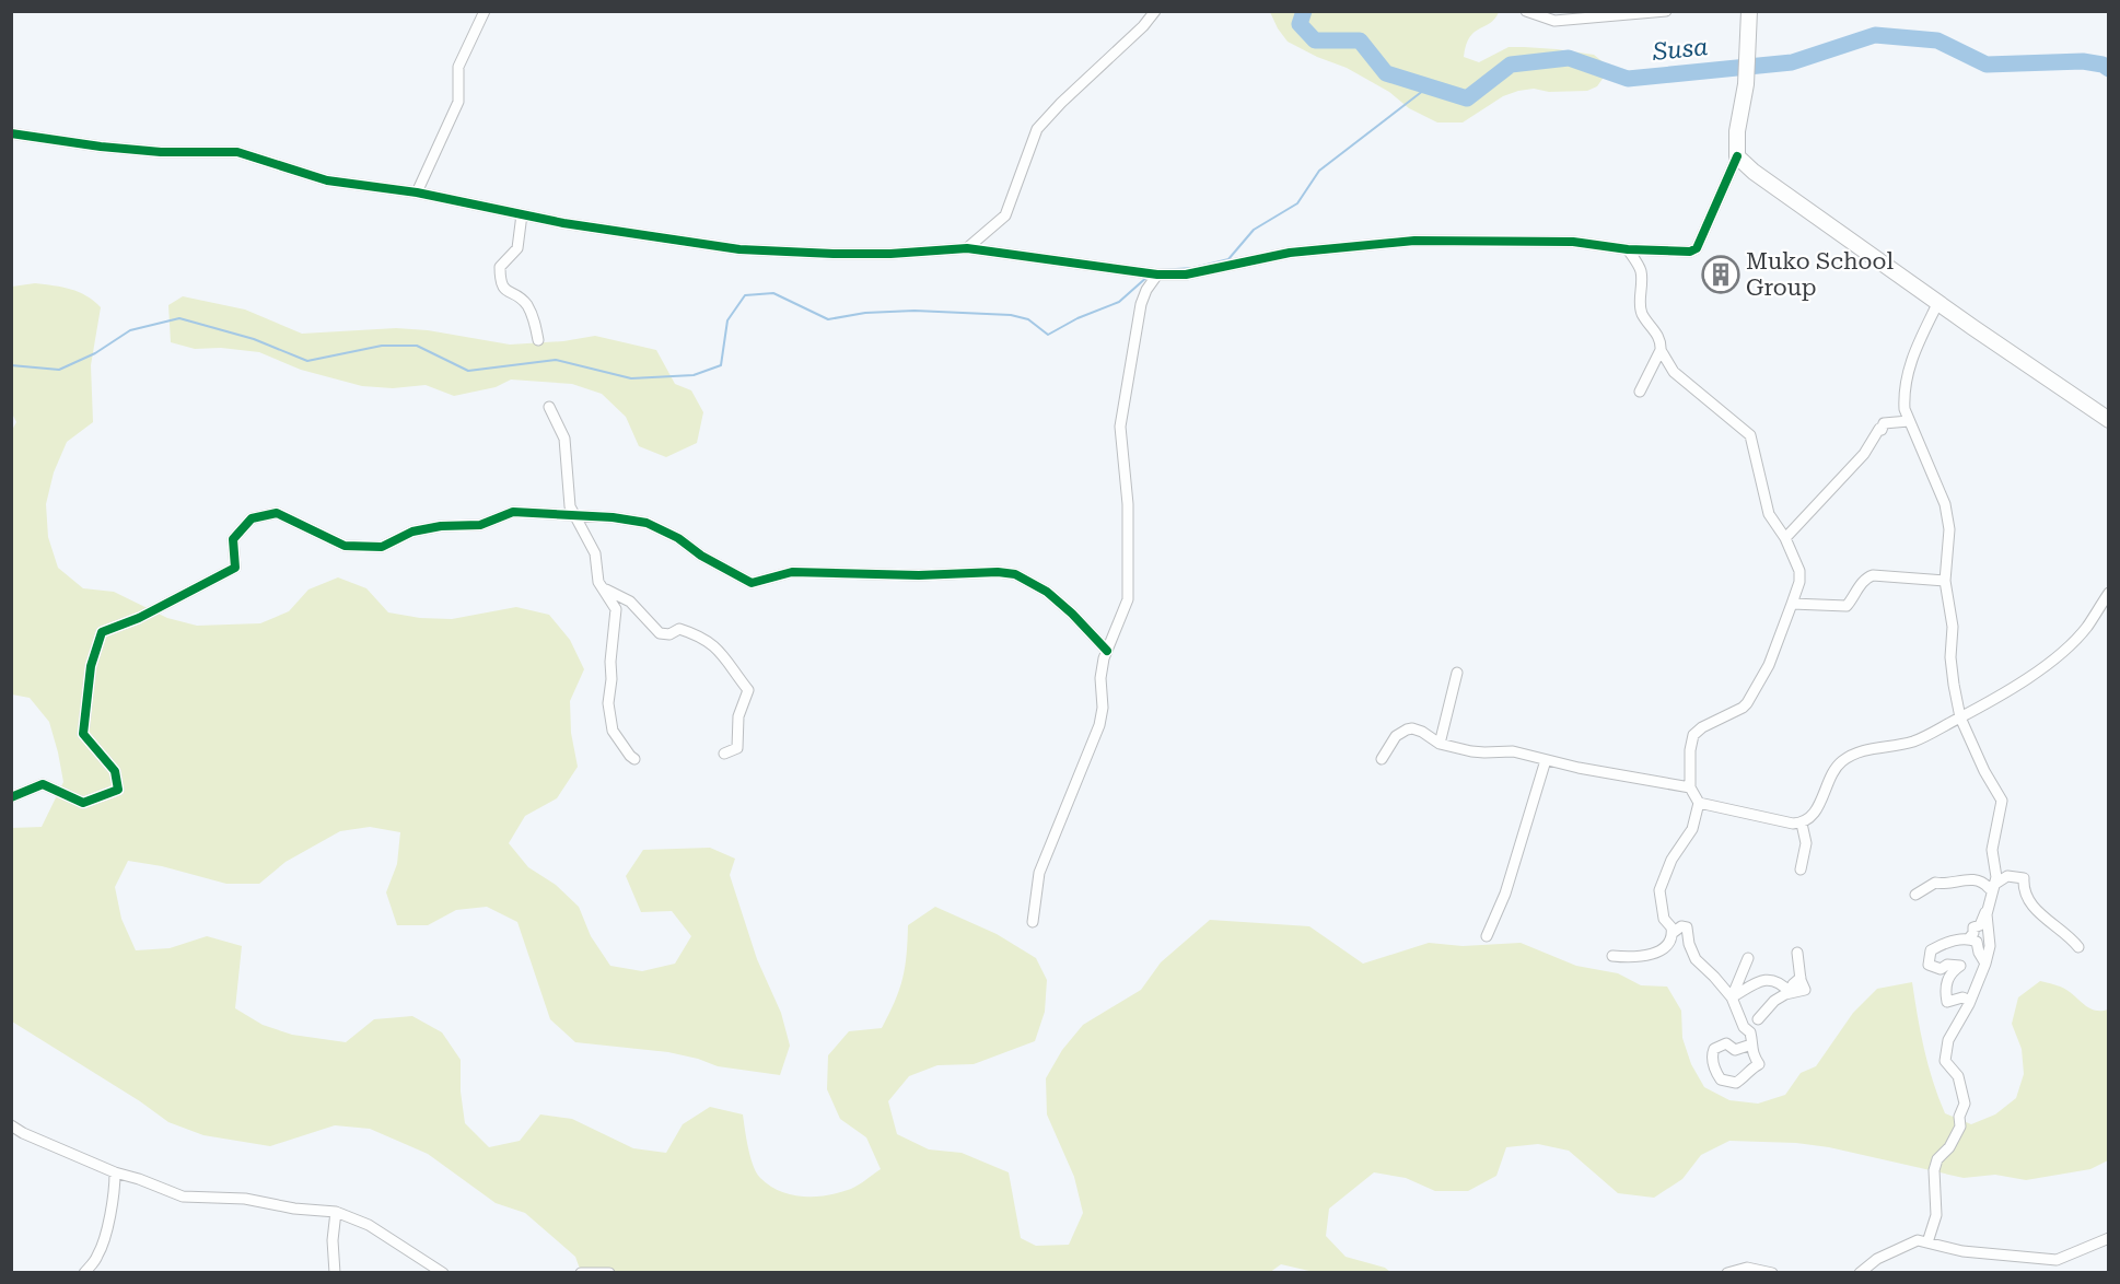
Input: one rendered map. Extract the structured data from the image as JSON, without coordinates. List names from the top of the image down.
{
  "water": ["Susa"],
  "places": {
    "building": ["Muko School Group"]
  }
}
